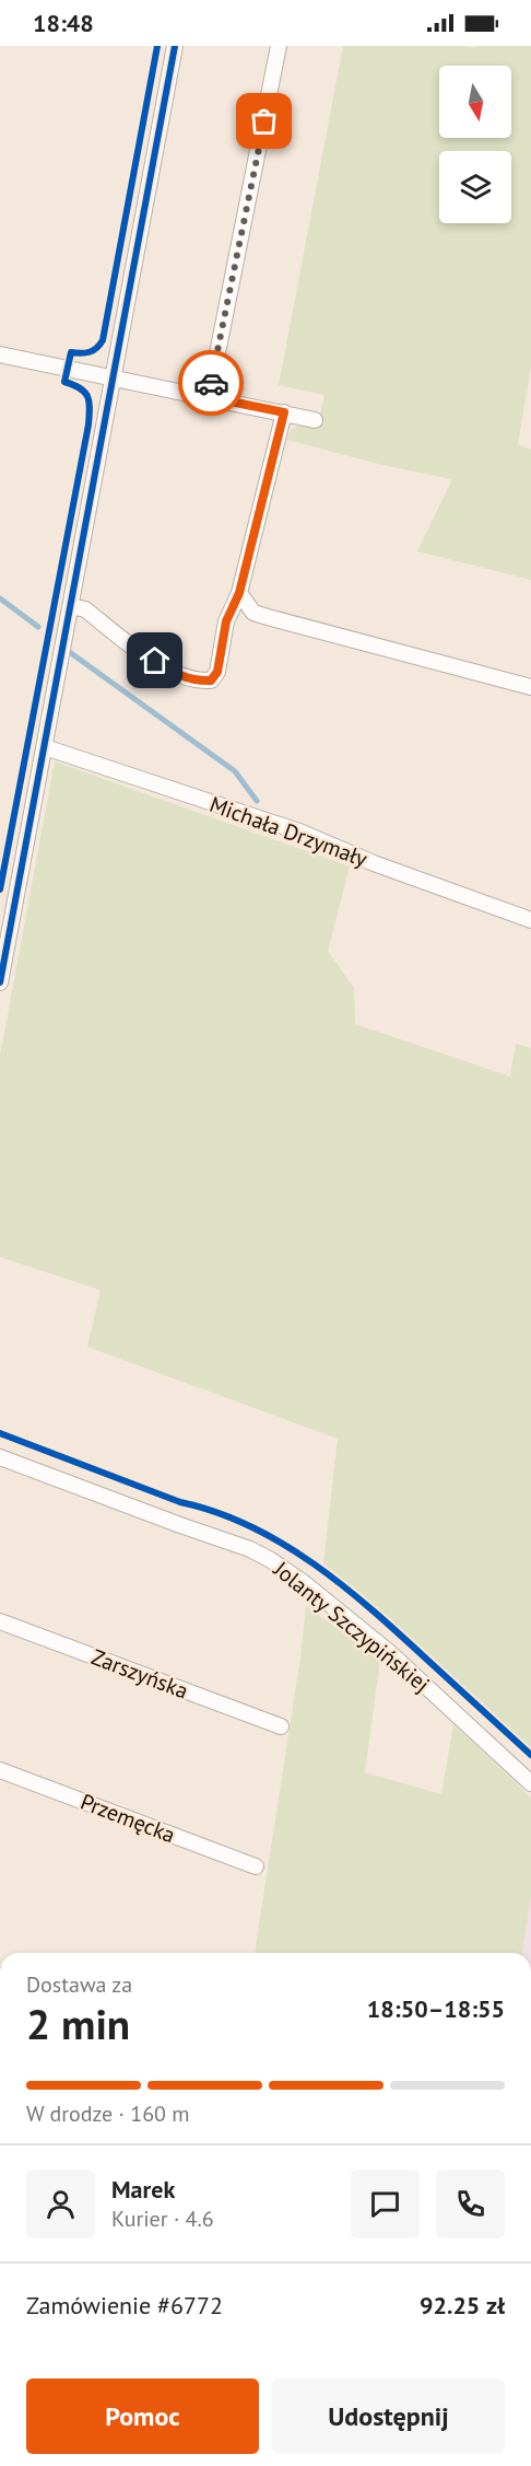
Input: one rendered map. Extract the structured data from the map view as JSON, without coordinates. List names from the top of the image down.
{
  "streets": {
    "street": [
      "Michała Drzymały",
      "Jolanty Szczypińskiej",
      "Zarszyńska",
      "Przemęcka"
    ]
  },
  "north": "bottom",
  "page": {
    "status": "18:48",
    "heading": ["2 min", "Dostawa za", "18:50–18:55"],
    "panel": [
      "Marek",
      "Kurier · 4.6",
      "Zamówienie #6772",
      "92.25 zł"
    ],
    "bar": "W drodze · 160 m",
    "buttons": ["Pomoc", "Udostępnij"]
  }
}
